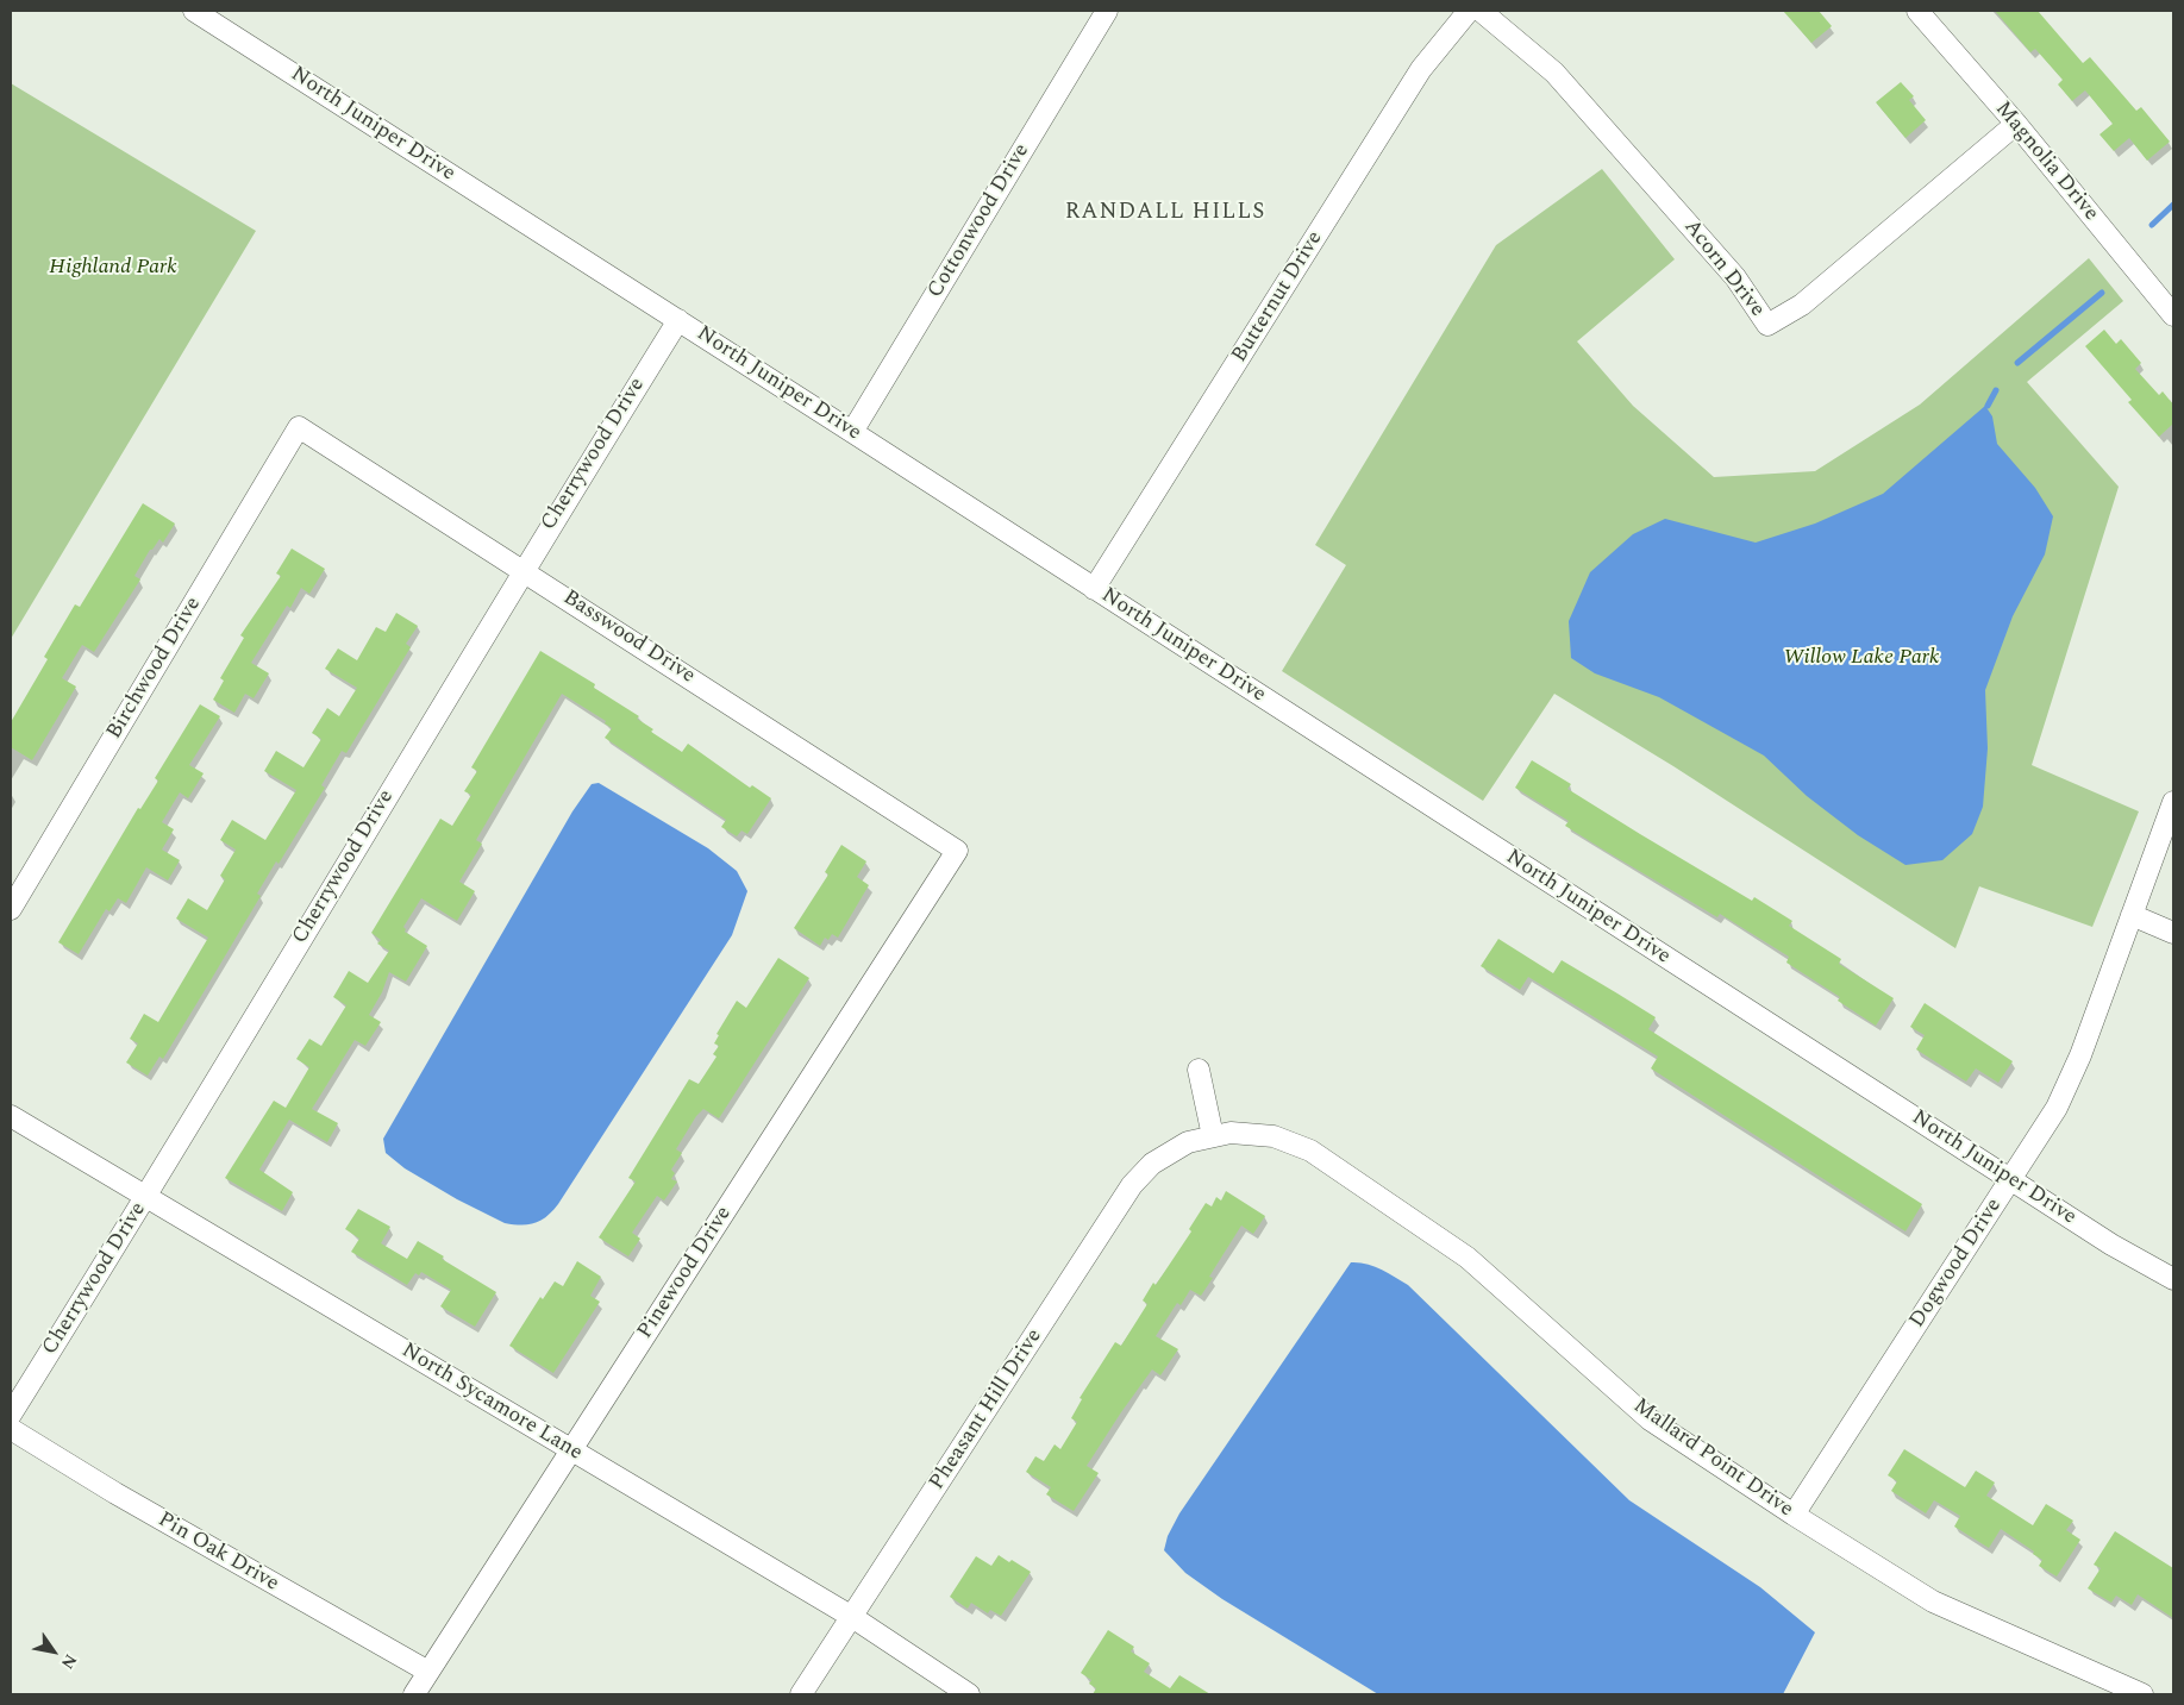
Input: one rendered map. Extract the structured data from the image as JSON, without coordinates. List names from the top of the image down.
{
  "streets": {
    "street": [
      "North Juniper Drive",
      "Magnolia Drive",
      "Cottonwood Drive",
      "Acorn Drive",
      "Butternut Drive",
      "Cherrywood Drive",
      "Basswood Drive",
      "Birchwood Drive",
      "Dogwood Drive",
      "Pinewood Drive",
      "North Sycamore Lane",
      "Pheasant Hill Drive",
      "Mallard Point Drive",
      "Pin Oak Drive"
    ]
  },
  "crossings": [
    ["North Juniper Drive", "Cottonwood Drive"],
    ["North Juniper Drive", "Butternut Drive"],
    ["North Juniper Drive", "Cherrywood Drive"],
    ["North Juniper Drive", "Dogwood Drive"],
    ["Magnolia Drive", "Acorn Drive"],
    ["Cherrywood Drive", "Basswood Drive"],
    ["Cherrywood Drive", "North Sycamore Lane"],
    ["Basswood Drive", "Birchwood Drive"],
    ["Basswood Drive", "Pinewood Drive"],
    ["Dogwood Drive", "Mallard Point Drive"],
    ["Pinewood Drive", "North Sycamore Lane"],
    ["Pinewood Drive", "Pin Oak Drive"],
    ["North Sycamore Lane", "Pheasant Hill Drive"],
    ["Pheasant Hill Drive", "Mallard Point Drive"]
  ],
  "districts": ["RANDALL HILLS"],
  "parks": ["Highland Park", "Willow Lake Park"],
  "north": "bottom right"
}
